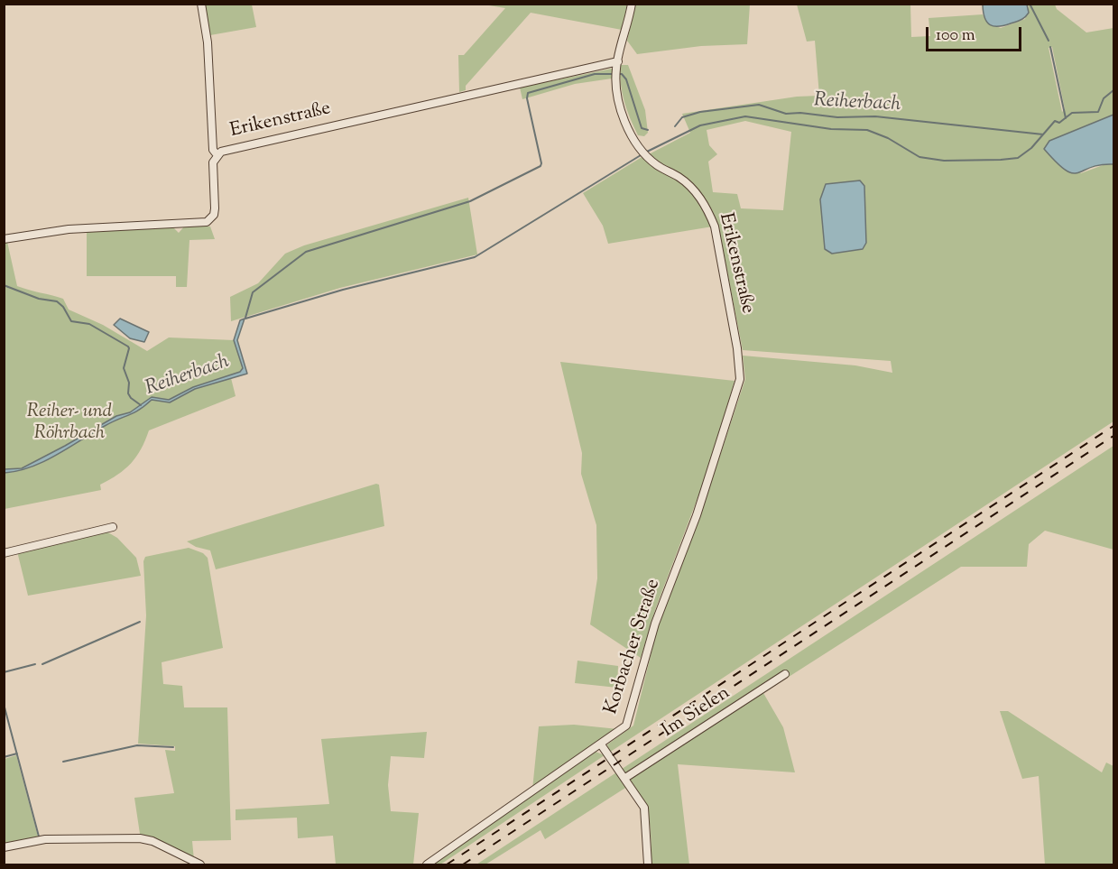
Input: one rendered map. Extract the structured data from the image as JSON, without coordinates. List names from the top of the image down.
{
  "streets": {
    "street": ["Erikenstraße", "Korbacher Straße", "Im Sielen"]
  },
  "crossings": [
    ["Erikenstraße", "Korbacher Straße"]
  ],
  "water": ["Reiherbach"],
  "parks": ["Reiher- und Röhrbach"],
  "scale_bar": "100 m"
}
